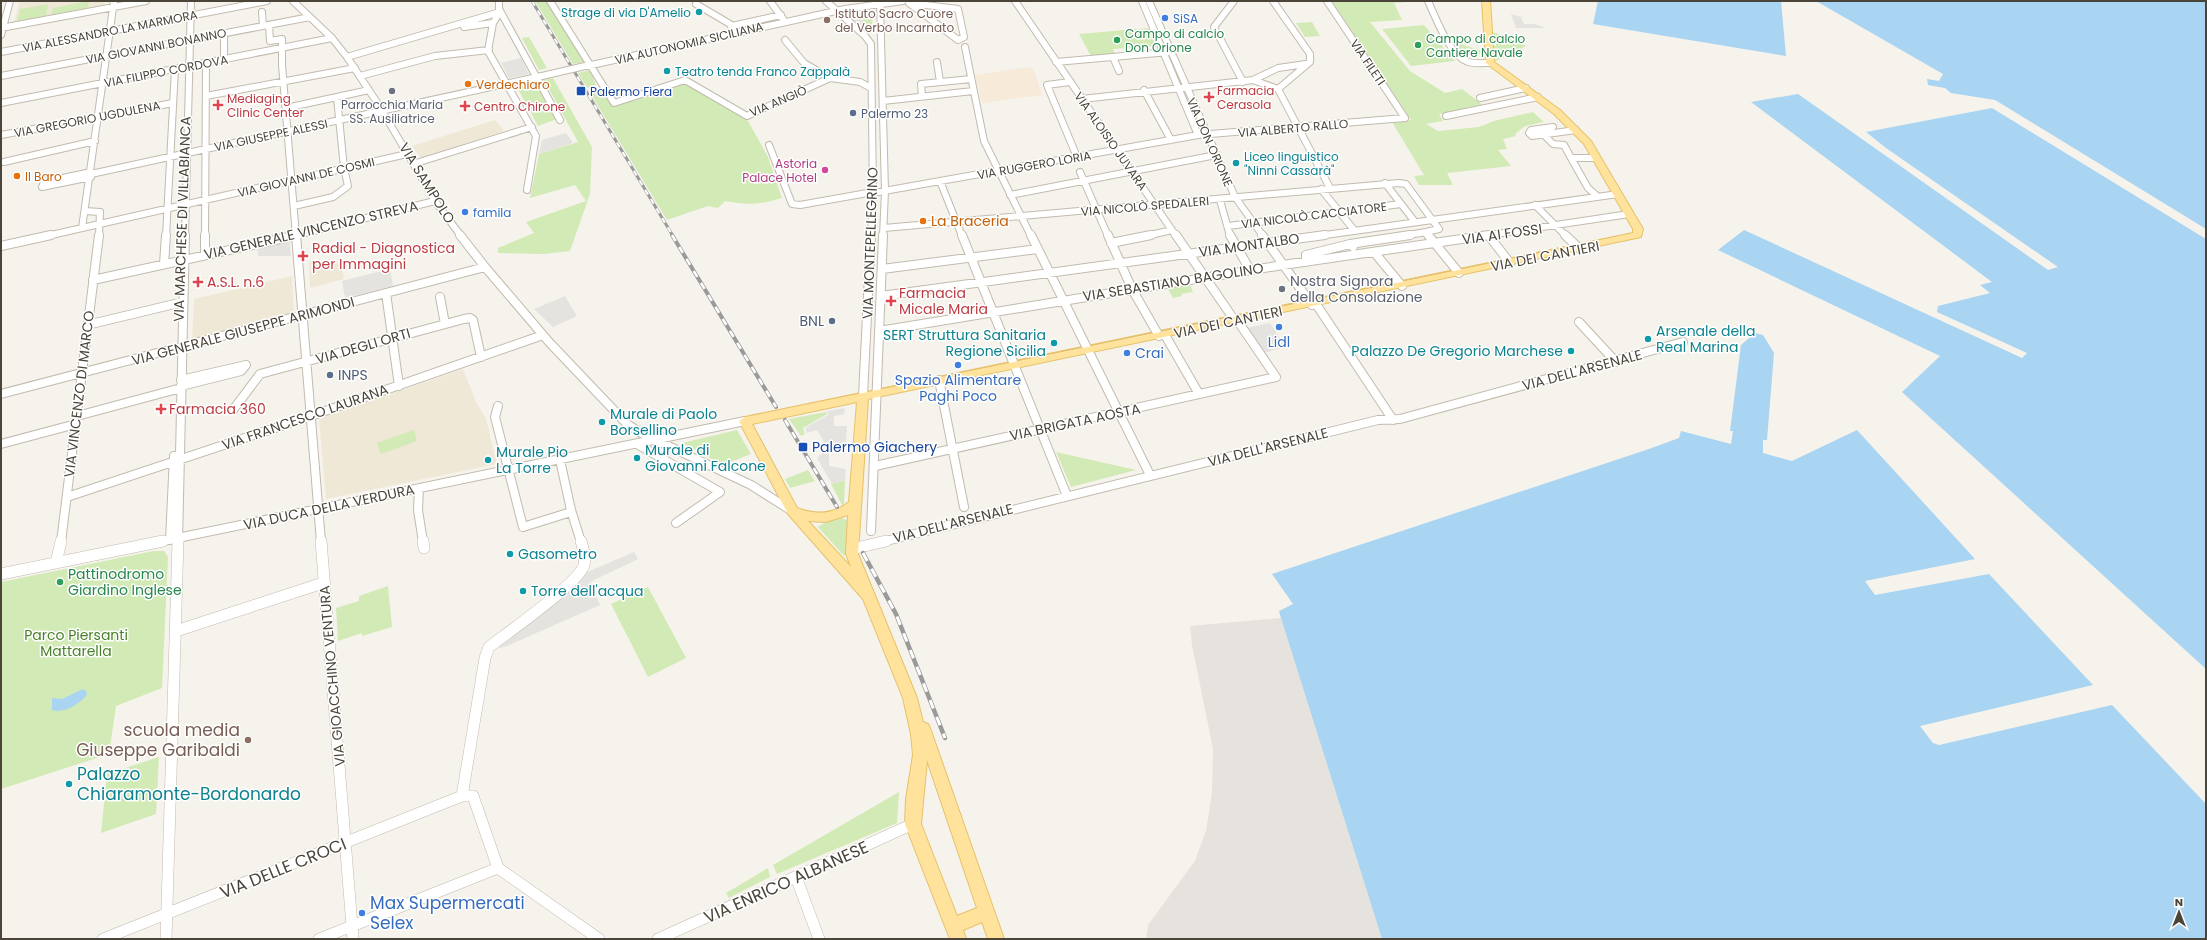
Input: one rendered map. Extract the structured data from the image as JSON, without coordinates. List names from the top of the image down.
{
  "streets": {
    "main road": ["VIA DEI CANTIERI"],
    "street": [
      "VIA ALESSANDRO LA MARMORA",
      "VIA AUTONOMIA SICILIANA",
      "VIA GIOVANNI BONANNO",
      "VIA FILETI",
      "VIA FILIPPO CORDOVA",
      "VIA ANGIÒ",
      "VIA GREGORIO UGDULENA",
      "VIA ALBERTO RALLO",
      "VIA GIUSEPPE ALESSI",
      "VIA ALOISIO JUVARA",
      "VIA DON ORIONE",
      "VIA RUGGERO LORIA",
      "VIA GIOVANNI DE COSMI",
      "VIA SAMPOLO",
      "VIA NICOLÒ SPEDALERI",
      "VIA NICOLÒ CACCIATORE",
      "VIA MARCHESE DI VILLABIANCA",
      "VIA GENERALE VINCENZO STREVA",
      "VIA AI FOSSI",
      "VIA MONTEPELLEGRINO",
      "VIA MONTALBO",
      "VIA SEBASTIANO BAGOLINO",
      "VIA GENERALE GIUSEPPE ARIMONDI",
      "VIA DEGLI ORTI",
      "VIA DELL'ARSENALE",
      "VIA VINCENZO DI MARCO",
      "VIA FRANCESCO LAURANA",
      "VIA BRIGATA AOSTA",
      "VIA DUCA DELLA VERDURA",
      "VIA GIOACCHINO VENTURA",
      "VIA DELLE CROCI",
      "VIA ENRICO ALBANESE"
    ]
  },
  "crossings": [
    ["VIA ALESSANDRO LA MARMORA", "VIA MARCHESE DI VILLABIANCA"],
    ["VIA AUTONOMIA SICILIANA", "VIA ANGIÒ"],
    ["VIA AUTONOMIA SICILIANA", "VIA GIUSEPPE ALESSI"],
    ["VIA AUTONOMIA SICILIANA", "VIA MONTEPELLEGRINO"],
    ["VIA GIOVANNI BONANNO", "VIA SAMPOLO"],
    ["VIA GIOVANNI BONANNO", "VIA MARCHESE DI VILLABIANCA"],
    ["VIA FILETI", "VIA ALBERTO RALLO"],
    ["VIA FILIPPO CORDOVA", "VIA SAMPOLO"],
    ["VIA FILIPPO CORDOVA", "VIA MARCHESE DI VILLABIANCA"],
    ["VIA FILIPPO CORDOVA", "VIA GIOACCHINO VENTURA"],
    ["VIA GREGORIO UGDULENA", "VIA MARCHESE DI VILLABIANCA"],
    ["VIA ALBERTO RALLO", "VIA DON ORIONE"],
    ["VIA ALBERTO RALLO", "VIA RUGGERO LORIA"],
    ["VIA GIUSEPPE ALESSI", "VIA SAMPOLO"],
    ["VIA GIUSEPPE ALESSI", "VIA MARCHESE DI VILLABIANCA"],
    ["VIA GIUSEPPE ALESSI", "VIA GIOACCHINO VENTURA"],
    ["VIA ALOISIO JUVARA", "VIA RUGGERO LORIA"],
    ["VIA ALOISIO JUVARA", "VIA NICOLÒ SPEDALERI"],
    ["VIA ALOISIO JUVARA", "VIA MONTALBO"],
    ["VIA ALOISIO JUVARA", "VIA DEI CANTIERI"],
    ["VIA ALOISIO JUVARA", "VIA SEBASTIANO BAGOLINO"],
    ["VIA ALOISIO JUVARA", "VIA BRIGATA AOSTA"],
    ["VIA DON ORIONE", "VIA RUGGERO LORIA"],
    ["VIA DON ORIONE", "VIA NICOLÒ SPEDALERI"],
    ["VIA DON ORIONE", "VIA NICOLÒ CACCIATORE"],
    ["VIA DON ORIONE", "VIA MONTALBO"],
    ["VIA DON ORIONE", "VIA DEI CANTIERI"],
    ["VIA DON ORIONE", "VIA SEBASTIANO BAGOLINO"],
    ["VIA DON ORIONE", "VIA DELL'ARSENALE"],
    ["VIA RUGGERO LORIA", "VIA MONTEPELLEGRINO"],
    ["VIA GIOVANNI DE COSMI", "VIA SAMPOLO"],
    ["VIA GIOVANNI DE COSMI", "VIA MARCHESE DI VILLABIANCA"],
    ["VIA GIOVANNI DE COSMI", "VIA VINCENZO DI MARCO"],
    ["VIA GIOVANNI DE COSMI", "VIA GIOACCHINO VENTURA"],
    ["VIA SAMPOLO", "VIA GENERALE VINCENZO STREVA"],
    ["VIA SAMPOLO", "VIA GENERALE GIUSEPPE ARIMONDI"],
    ["VIA SAMPOLO", "VIA FRANCESCO LAURANA"],
    ["VIA SAMPOLO", "VIA DUCA DELLA VERDURA"],
    ["VIA NICOLÒ SPEDALERI", "VIA MONTEPELLEGRINO"],
    ["VIA NICOLÒ SPEDALERI", "VIA MONTALBO"],
    ["VIA MARCHESE DI VILLABIANCA", "VIA GENERALE VINCENZO STREVA"],
    ["VIA MARCHESE DI VILLABIANCA", "VIA GENERALE GIUSEPPE ARIMONDI"],
    ["VIA MARCHESE DI VILLABIANCA", "VIA FRANCESCO LAURANA"],
    ["VIA MARCHESE DI VILLABIANCA", "VIA DUCA DELLA VERDURA"],
    ["VIA MARCHESE DI VILLABIANCA", "VIA DELLE CROCI"],
    ["VIA GENERALE VINCENZO STREVA", "VIA VINCENZO DI MARCO"],
    ["VIA GENERALE VINCENZO STREVA", "VIA GIOACCHINO VENTURA"],
    ["VIA AI FOSSI", "VIA DEI CANTIERI"],
    ["VIA AI FOSSI", "VIA SEBASTIANO BAGOLINO"],
    ["VIA MONTEPELLEGRINO", "VIA MONTALBO"],
    ["VIA MONTEPELLEGRINO", "VIA DEI CANTIERI"],
    ["VIA MONTEPELLEGRINO", "VIA SEBASTIANO BAGOLINO"],
    ["VIA MONTEPELLEGRINO", "VIA BRIGATA AOSTA"],
    ["VIA DEI CANTIERI", "VIA DUCA DELLA VERDURA"],
    ["VIA GENERALE GIUSEPPE ARIMONDI", "VIA VINCENZO DI MARCO"],
    ["VIA GENERALE GIUSEPPE ARIMONDI", "VIA GIOACCHINO VENTURA"],
    ["VIA DEGLI ORTI", "VIA FRANCESCO LAURANA"],
    ["VIA DEGLI ORTI", "VIA GIOACCHINO VENTURA"],
    ["VIA VINCENZO DI MARCO", "VIA FRANCESCO LAURANA"],
    ["VIA VINCENZO DI MARCO", "VIA DUCA DELLA VERDURA"],
    ["VIA FRANCESCO LAURANA", "VIA GIOACCHINO VENTURA"],
    ["VIA DUCA DELLA VERDURA", "VIA GIOACCHINO VENTURA"],
    ["VIA GIOACCHINO VENTURA", "VIA DELLE CROCI"]
  ],
  "parks": ["Parco Piersanti Mattarella"],
  "places": {
    "other": [
      "Strage di via D'Amelio",
      "SiSA",
      "Istituto Sacro Cuore del Verbo Incarnato",
      "Campo di calcio Don Orione",
      "Campo di calcio Cantiere Navale",
      "Teatro tenda Franco Zappalà",
      "Verdechiaro",
      "Parrocchia Maria SS. Ausiliatrice",
      "Palermo 23",
      "Liceo linguistico \"Ninni Cassarà\"",
      "Astoria Palace Hotel",
      "Il Baro",
      "famila",
      "La Braceria",
      "Nostra Signora della Consolazione",
      "BNL",
      "Lidl",
      "Arsenale della Real Marina",
      "SERT Struttura Sanitaria Regione Sicilia",
      "Palazzo De Gregorio Marchese",
      "Crai",
      "Spazio Alimentare Paghi Poco",
      "INPS",
      "Murale di Paolo Borsellino",
      "Murale di Giovanni Falcone",
      "Murale Pio La Torre",
      "Gasometro",
      "Pattinodromo Giardino Inglese",
      "Torre dell'acqua",
      "scuola media Giuseppe Garibaldi",
      "Palazzo Chiaramonte-Bordonardo",
      "Max Supermercati Selex"
    ],
    "transit": ["Palermo Fiera", "Palermo Giachery"],
    "health": [
      "Farmacia Cerasola",
      "Mediaging Clinic Center",
      "Centro Chirone",
      "Radial - Diagnostica per Immagini",
      "A.S.L. n.6",
      "Farmacia Micale Maria",
      "Farmacia 360"
    ]
  },
  "north": "top"
}
